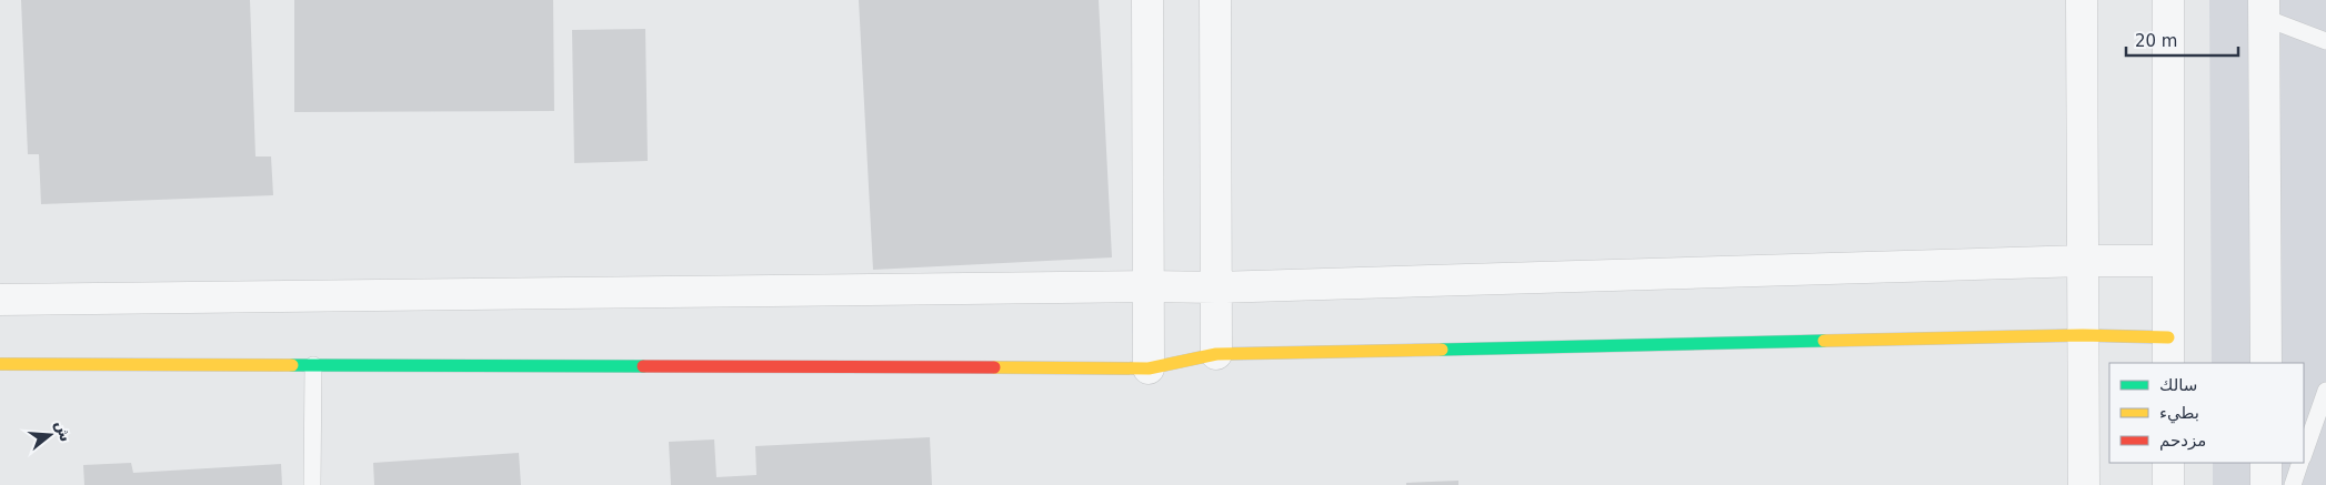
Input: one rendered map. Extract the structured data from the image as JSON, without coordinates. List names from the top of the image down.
{
  "legend": ["سالك", "بطيء", "مزدحم"],
  "scale_bar": "20 m",
  "north": "right"
}
